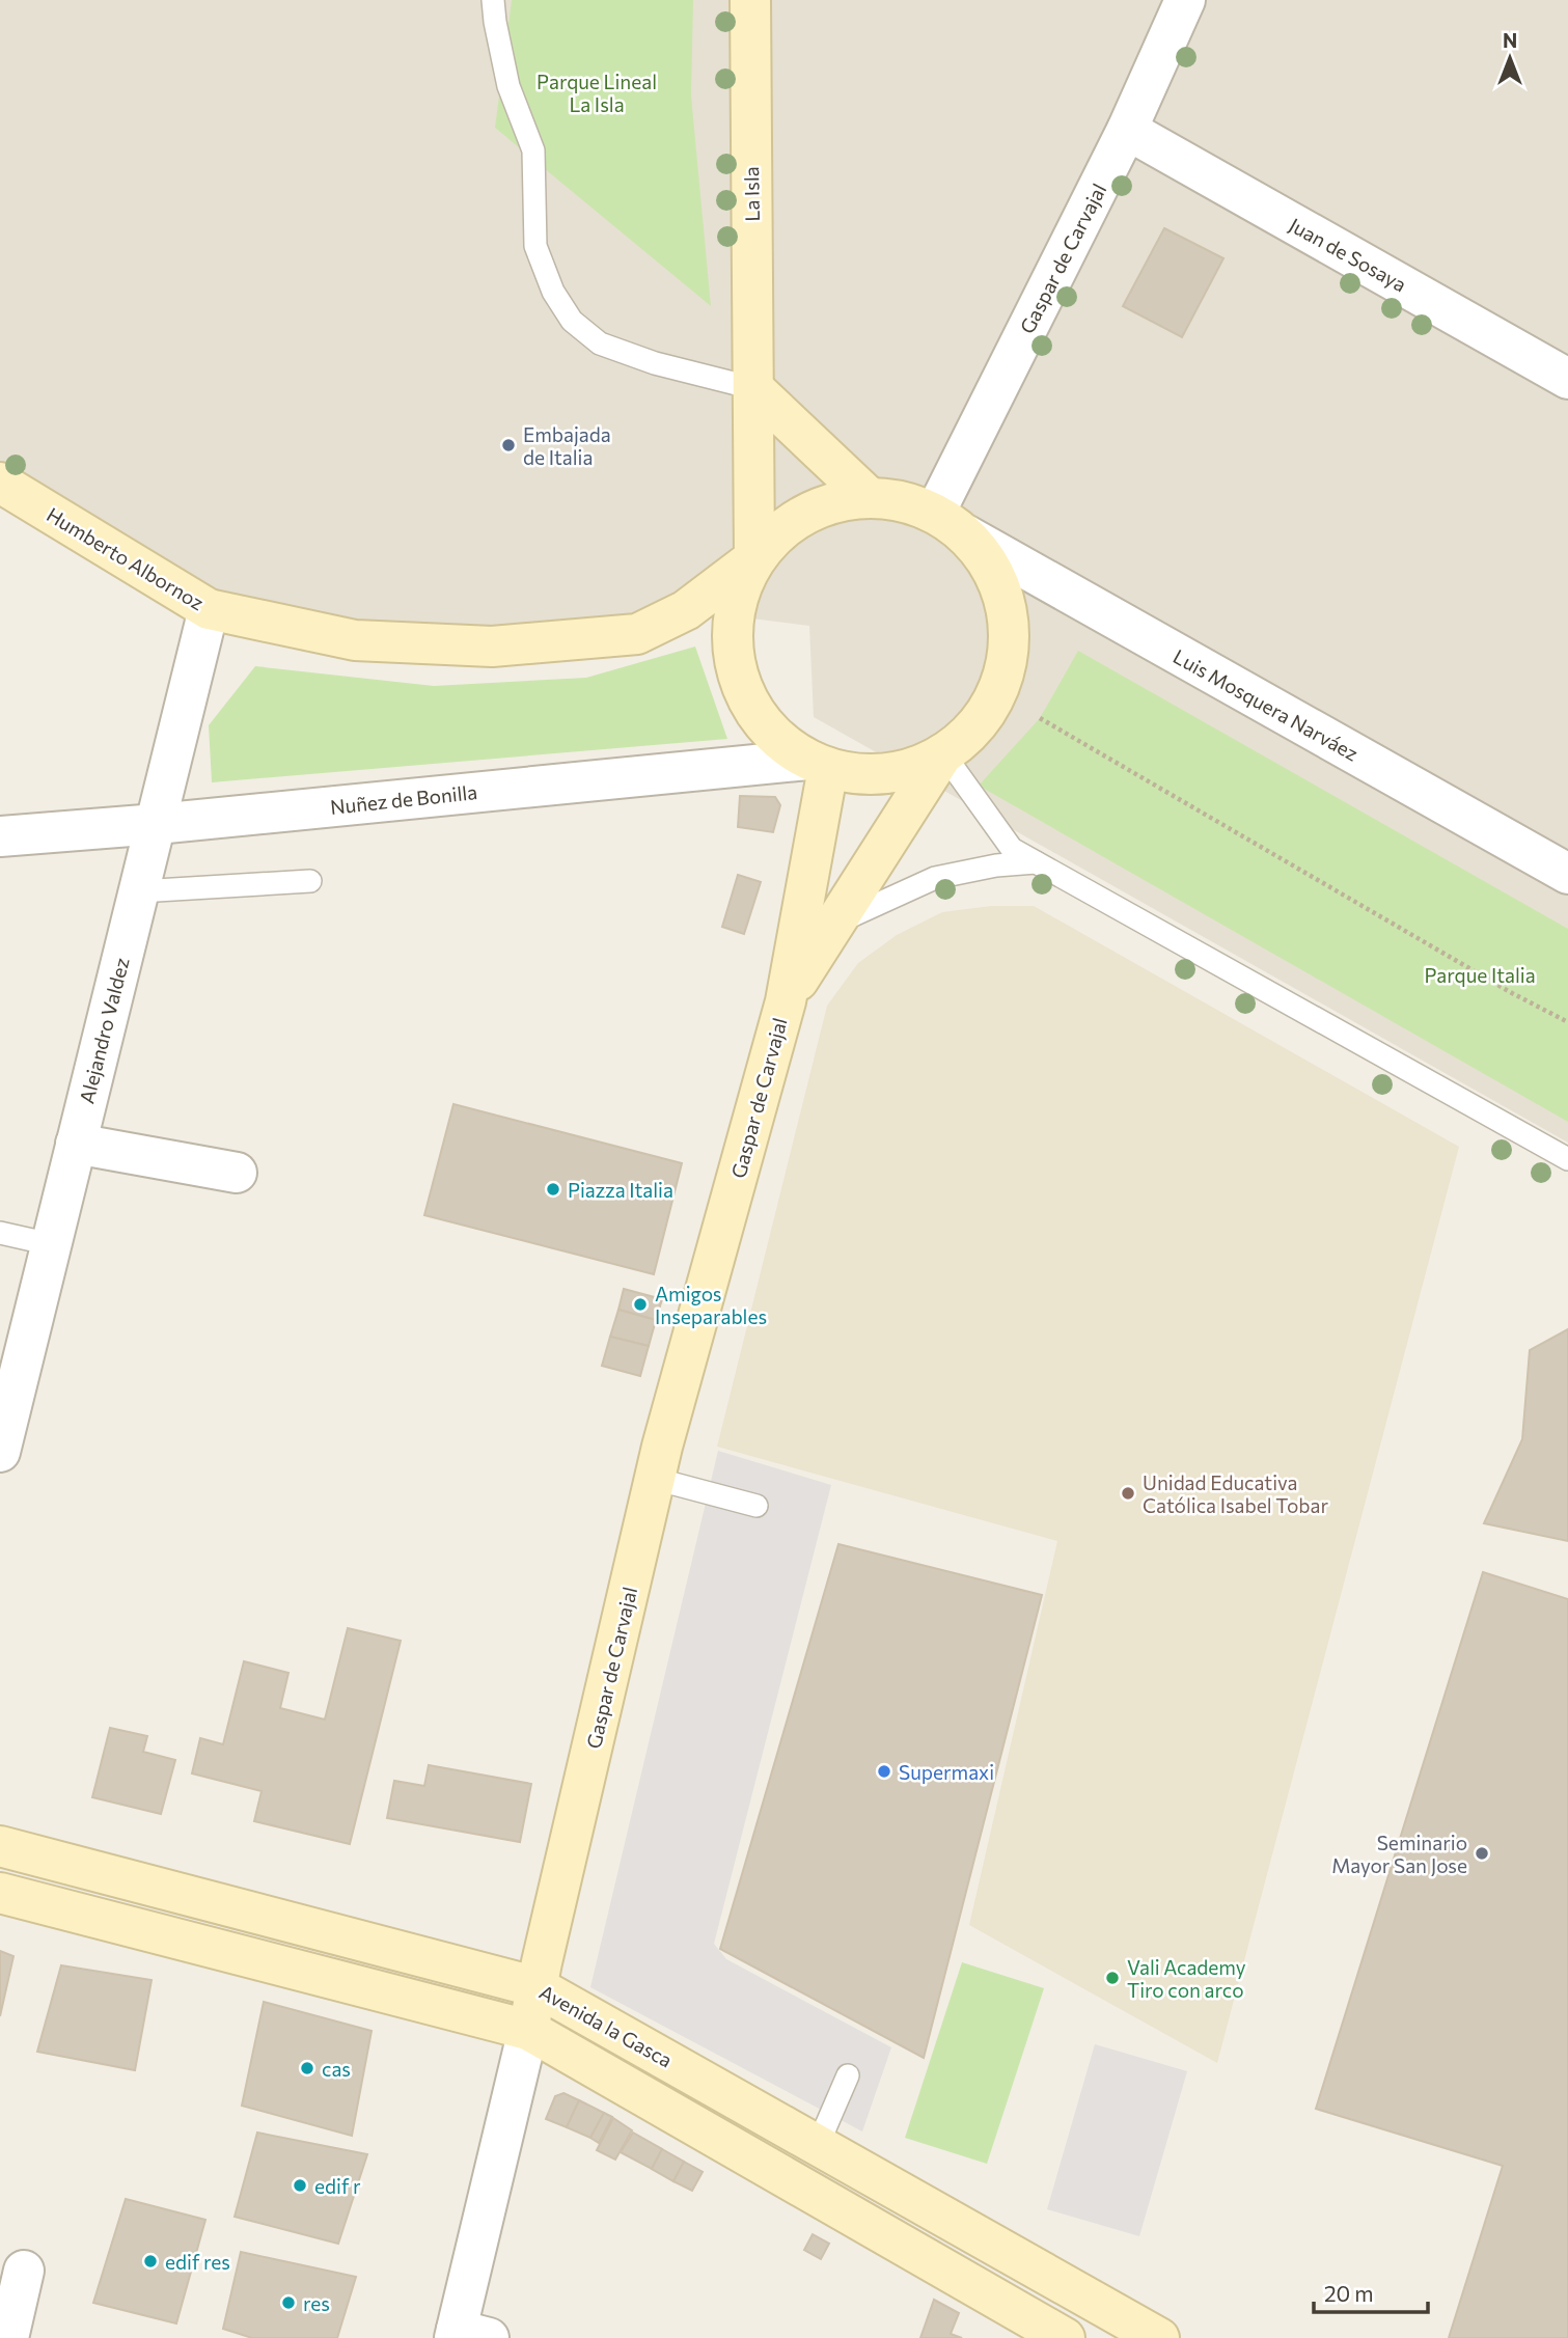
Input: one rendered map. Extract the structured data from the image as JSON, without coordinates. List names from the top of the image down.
{
  "streets": {
    "street": [
      "La Isla",
      "Juan de Sosaya",
      "Gaspar de Carvajal",
      "Humberto Albornoz",
      "Luis Mosquera Narváez",
      "Nuñez de Bonilla",
      "Alejandro Valdez",
      "Avenida la Gasca"
    ]
  },
  "crossings": [
    ["La Isla", "Gaspar de Carvajal"],
    ["La Isla", "Humberto Albornoz"],
    ["Juan de Sosaya", "Gaspar de Carvajal"],
    ["Gaspar de Carvajal", "Humberto Albornoz"],
    ["Gaspar de Carvajal", "Luis Mosquera Narváez"],
    ["Gaspar de Carvajal", "Nuñez de Bonilla"],
    ["Gaspar de Carvajal", "Avenida la Gasca"],
    ["Humberto Albornoz", "Alejandro Valdez"],
    ["Nuñez de Bonilla", "Alejandro Valdez"]
  ],
  "parks": ["Parque Lineal La Isla", "Parque Italia"],
  "places": [
    "Embajada de Italia",
    "Piazza Italia",
    "Amigos Inseparables",
    "Unidad Educativa Católica Isabel Tobar",
    "Supermaxi",
    "Seminario Mayor San Jose",
    "Vali Academy Tiro con arco",
    "cas",
    "edif r",
    "edif res",
    "res"
  ],
  "scale_bar": "20 m",
  "north": "top"
}
